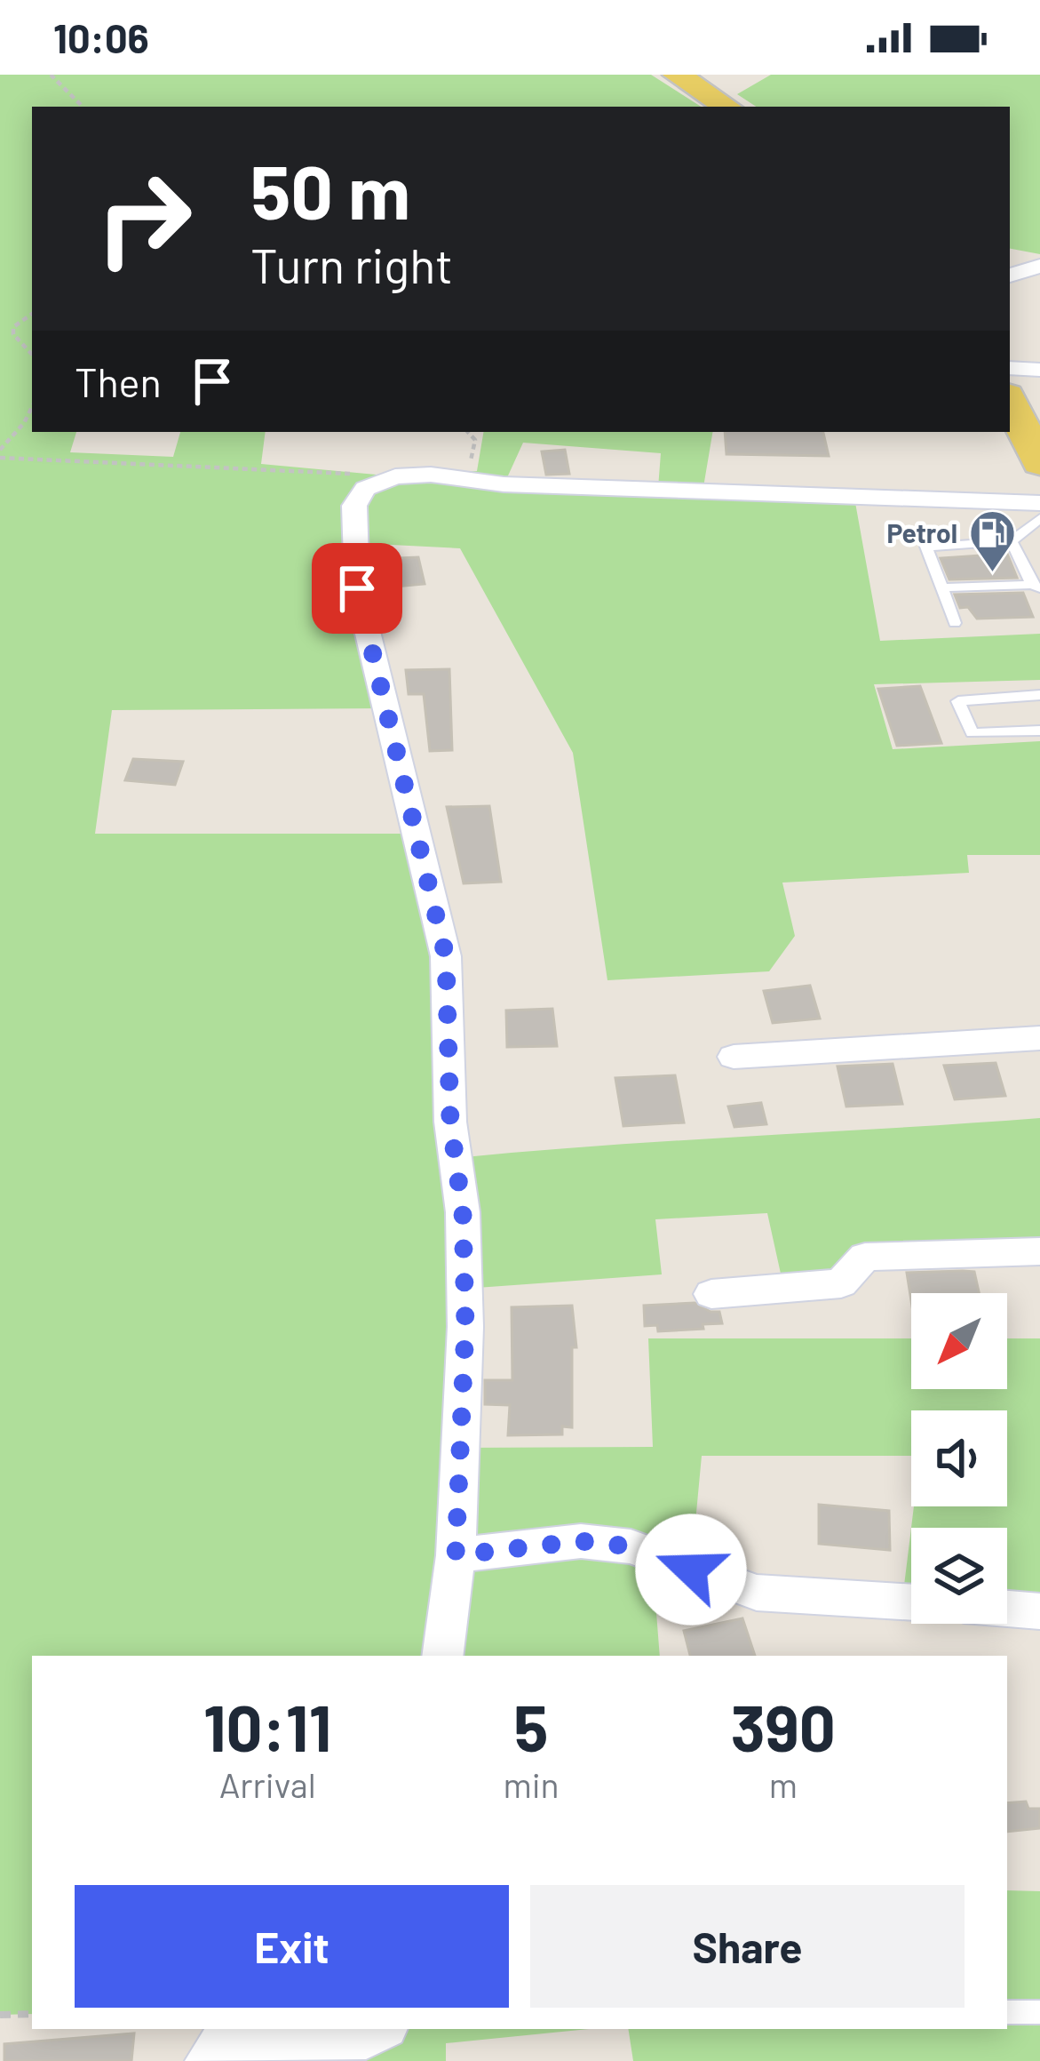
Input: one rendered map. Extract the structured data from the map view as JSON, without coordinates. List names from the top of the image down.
{
  "places": {
    "fuel station": ["Petrol"]
  },
  "north": "bottom left",
  "page": {
    "status": "10:06",
    "turn": ["50 m", "Turn right"],
    "then": "Then",
    "eta": [
      "10:11",
      "Arrival",
      "5",
      "min",
      "390",
      "m"
    ],
    "buttons": ["Exit", "Share"]
  }
}
